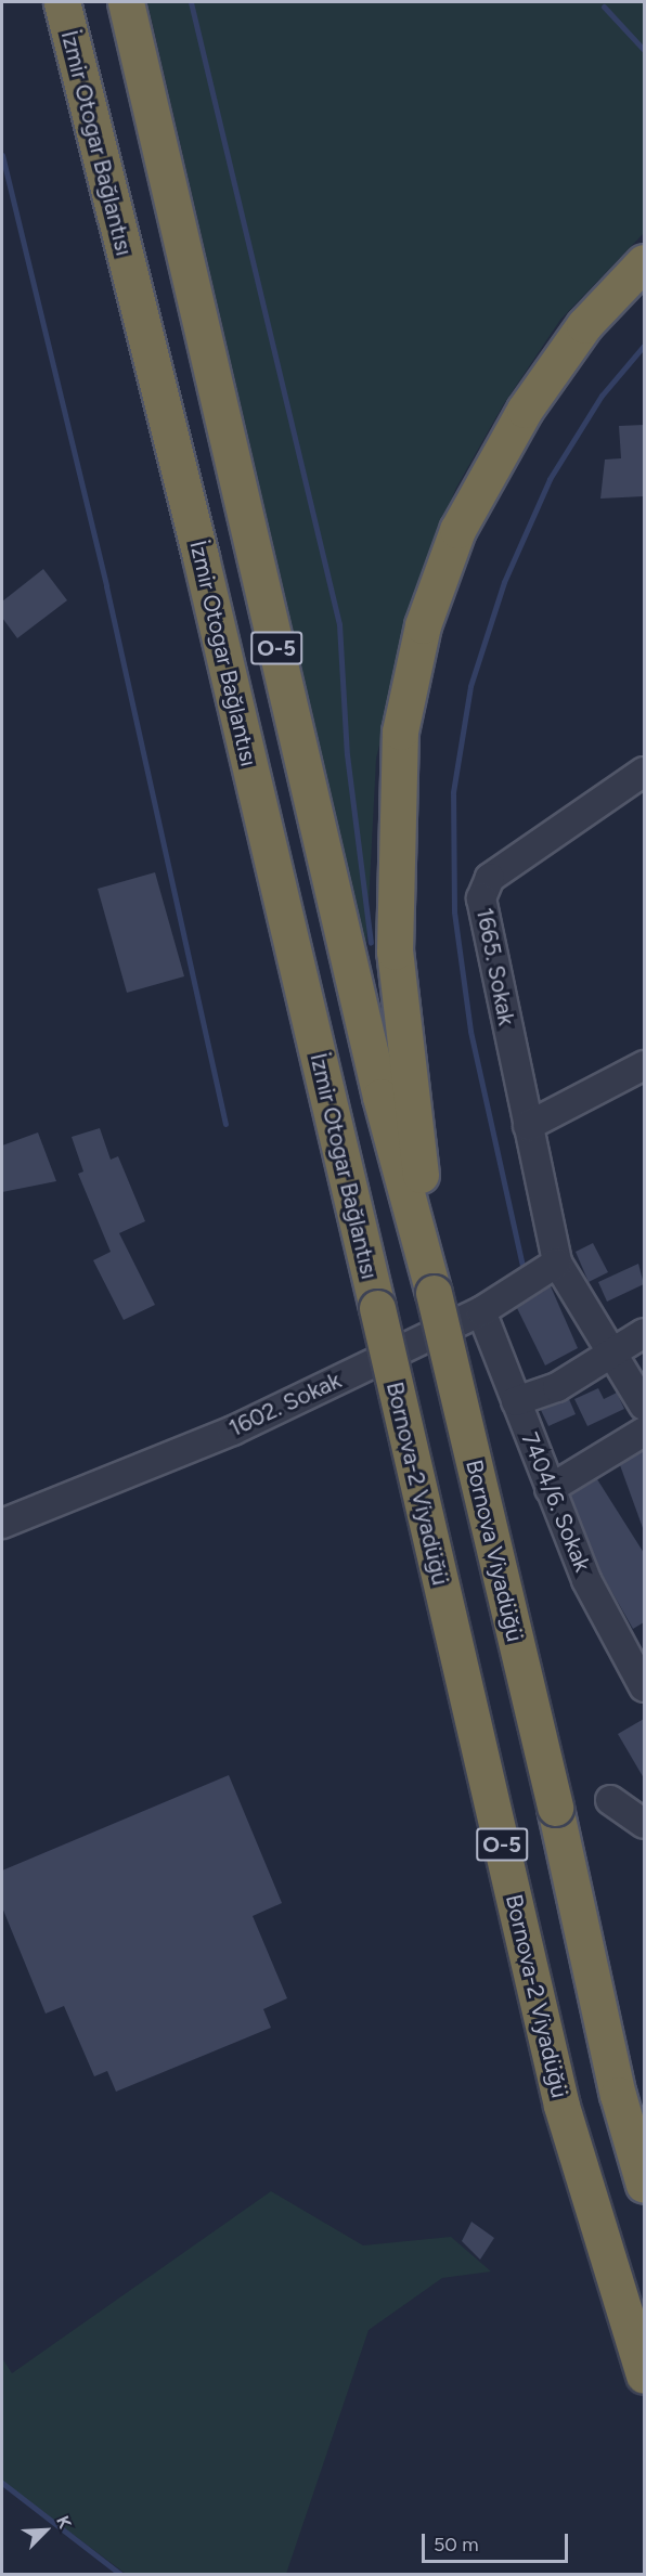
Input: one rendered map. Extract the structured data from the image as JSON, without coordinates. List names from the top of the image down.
{
  "streets": {
    "highway": [
      "İzmir Otogar Bağlantısı",
      "O-5",
      "Bornova-2 Viyadüğü",
      "Bornova Viyadüğü"
    ],
    "street": ["1665. Sokak", "1602. Sokak", "7404/6. Sokak"]
  },
  "crossings": [
    ["İzmir Otogar Bağlantısı", "Bornova-2 Viyadüğü"],
    ["O-5", "Bornova Viyadüğü"],
    ["1665. Sokak", "1602. Sokak"],
    ["1602. Sokak", "7404/6. Sokak"]
  ],
  "scale_bar": "50 m",
  "north": "top right"
}
